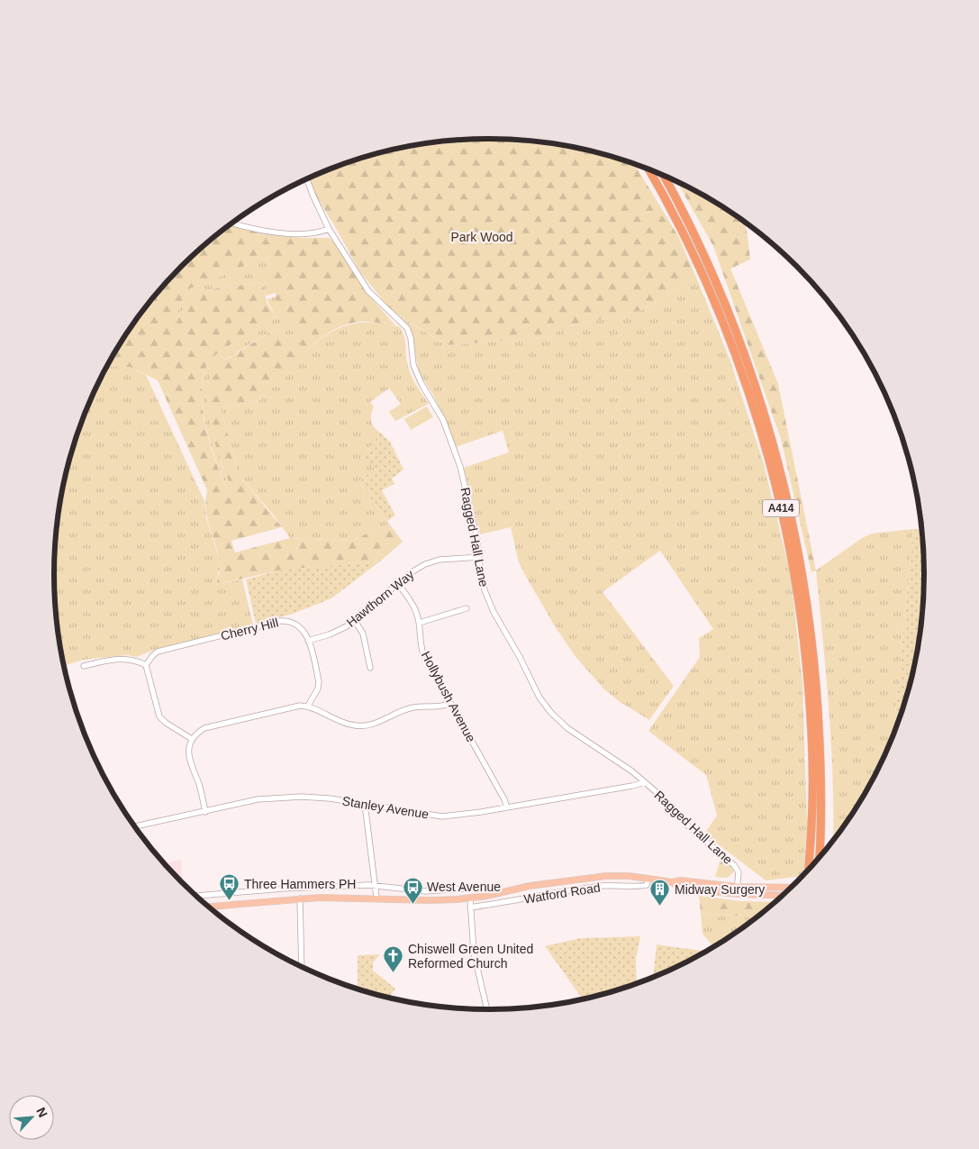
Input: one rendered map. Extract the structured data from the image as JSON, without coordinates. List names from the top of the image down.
{
  "streets": {
    "highway": ["A414"],
    "main road": ["Watford Road"],
    "street": [
      "Ragged Hall Lane",
      "Hawthorn Way",
      "Cherry Hill",
      "Hollybush Avenue",
      "Stanley Avenue"
    ]
  },
  "crossings": [
    ["Ragged Hall Lane", "Hawthorn Way"],
    ["Ragged Hall Lane", "Stanley Avenue"],
    ["Ragged Hall Lane", "Watford Road"],
    ["Hawthorn Way", "Cherry Hill"],
    ["Hawthorn Way", "Hollybush Avenue"],
    ["Hollybush Avenue", "Stanley Avenue"]
  ],
  "parks": ["Park Wood"],
  "places": {
    "bus stop": ["Three Hammers PH", "West Avenue"],
    "building": ["Midway Surgery"],
    "church": ["Chiswell Green United Reformed Church"]
  },
  "north": "top right"
}
